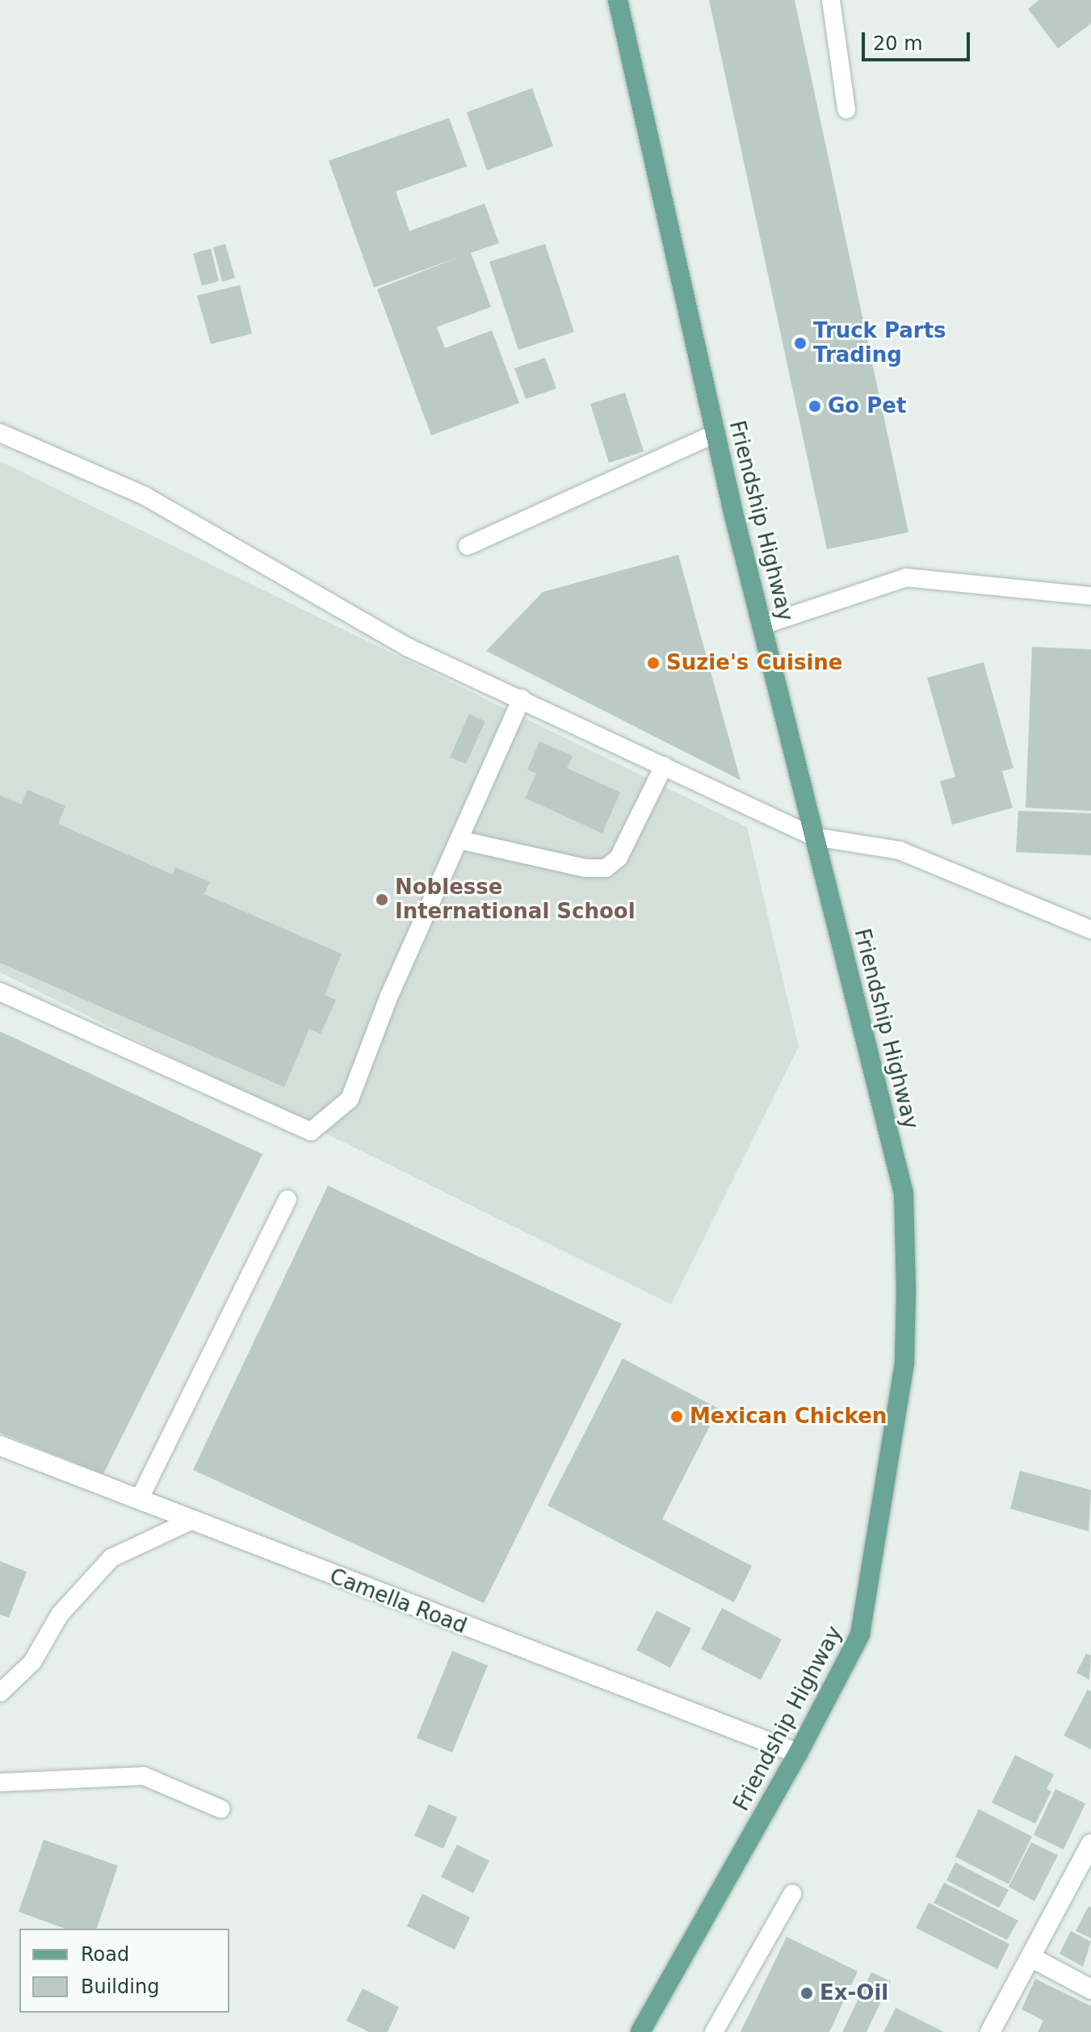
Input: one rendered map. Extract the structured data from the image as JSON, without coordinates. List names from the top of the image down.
{
  "streets": {
    "main road": ["Friendship Highway"],
    "street": ["Camella Road"]
  },
  "crossings": [
    ["Friendship Highway", "Camella Road"]
  ],
  "places": [
    "Truck Parts Trading",
    "Go Pet",
    "Suzie's Cuisine",
    "Noblesse International School",
    "Mexican Chicken",
    "Ex-Oil"
  ],
  "legend": ["Road", "Building"],
  "scale_bar": "20 m"
}
